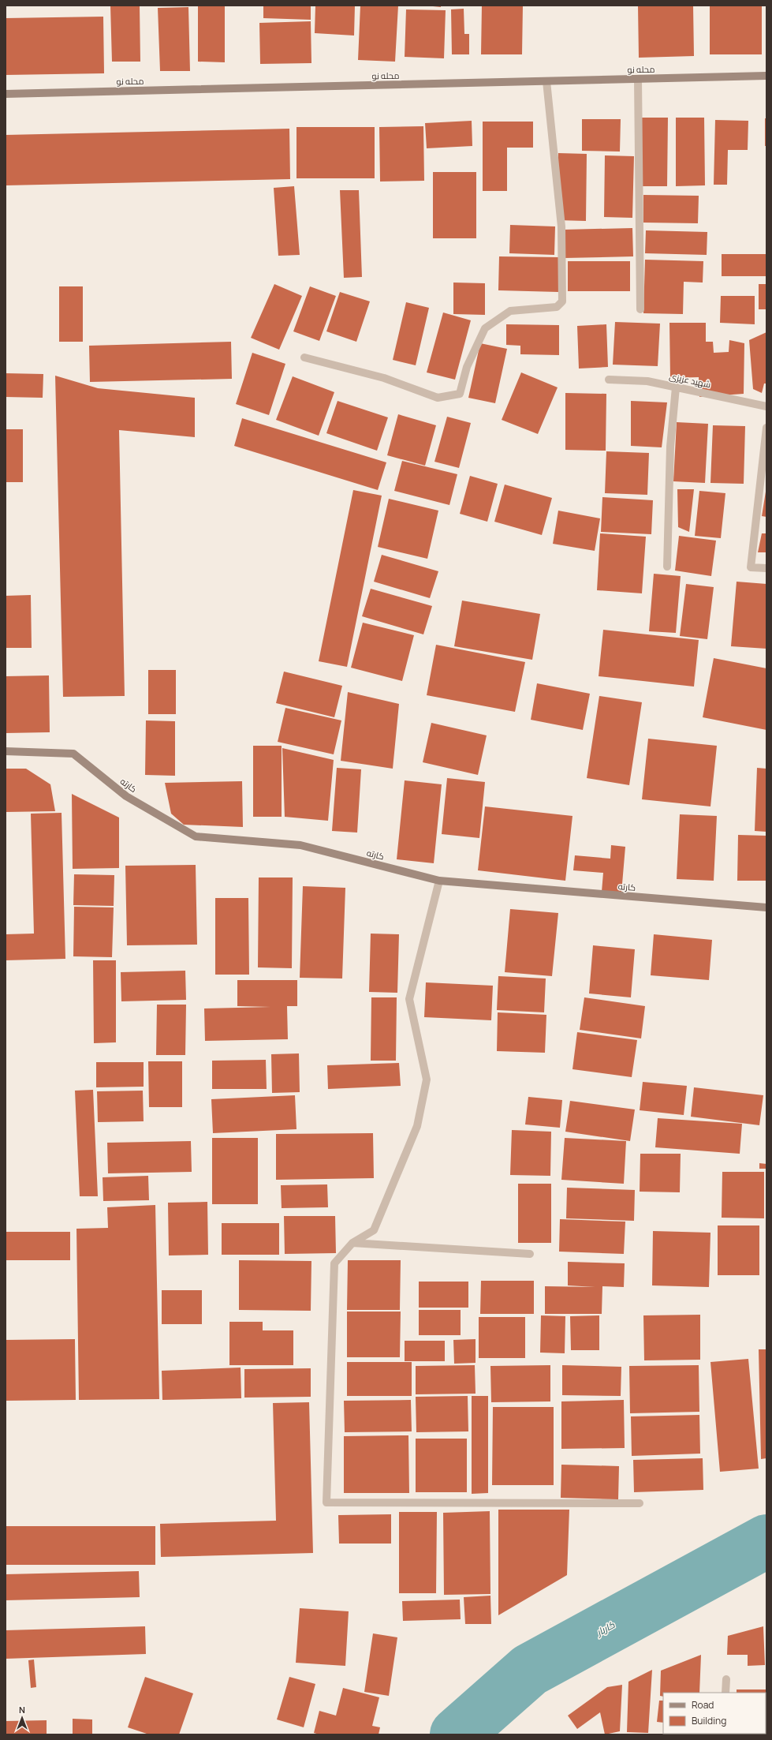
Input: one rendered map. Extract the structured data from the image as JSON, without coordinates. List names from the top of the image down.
{
  "streets": {
    "street": ["محله نو", "شهید عزیزی", "کارته"]
  },
  "water": ["کاربار"],
  "legend": ["Road", "Building"],
  "north": "top"
}
